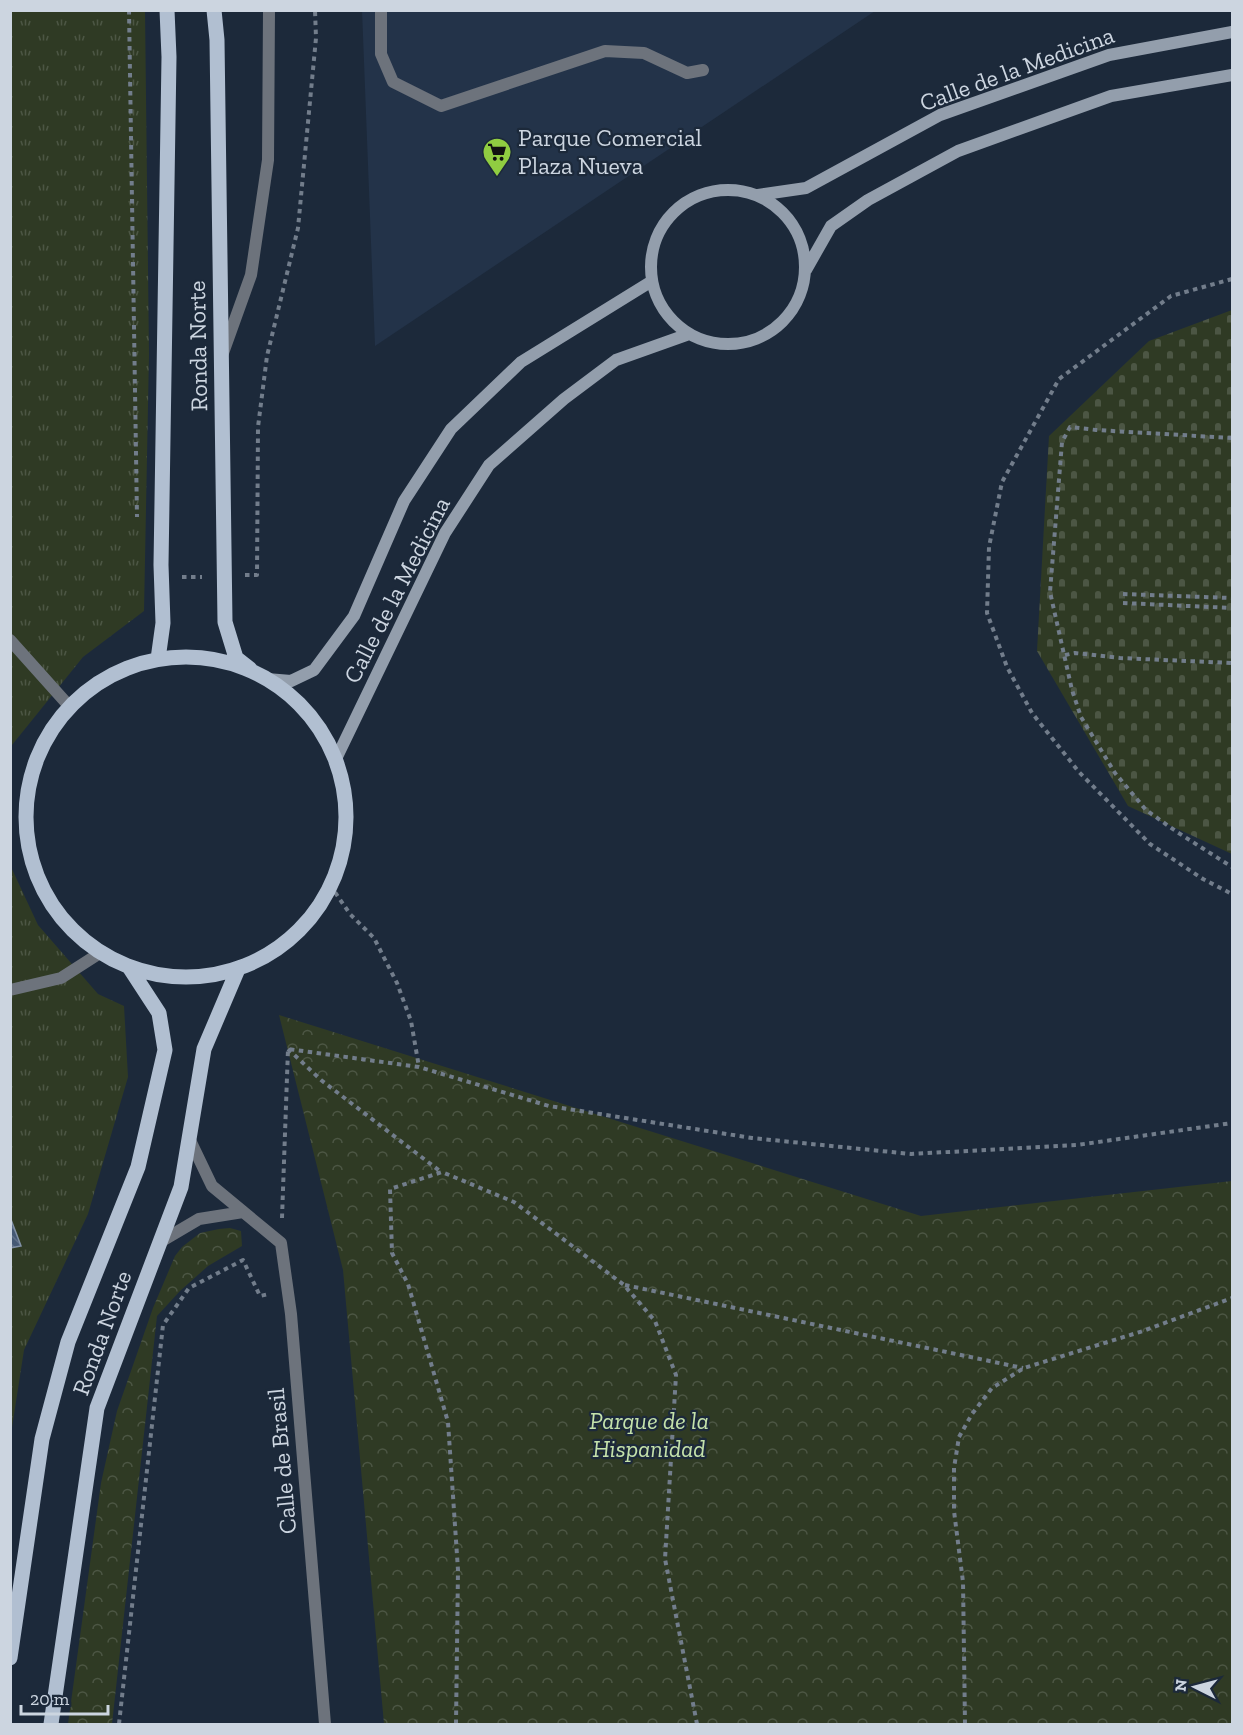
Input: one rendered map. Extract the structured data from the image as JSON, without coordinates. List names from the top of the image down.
{
  "streets": {
    "main road": ["Calle de la Medicina", "Ronda Norte"],
    "street": ["Calle de Brasil"]
  },
  "crossings": [
    ["Calle de la Medicina", "Ronda Norte"]
  ],
  "parks": ["Parque de la Hispanidad"],
  "places": {
    "supermarket": ["Parque Comercial Plaza Nueva"]
  },
  "scale_bar": "20 m",
  "north": "left"
}
